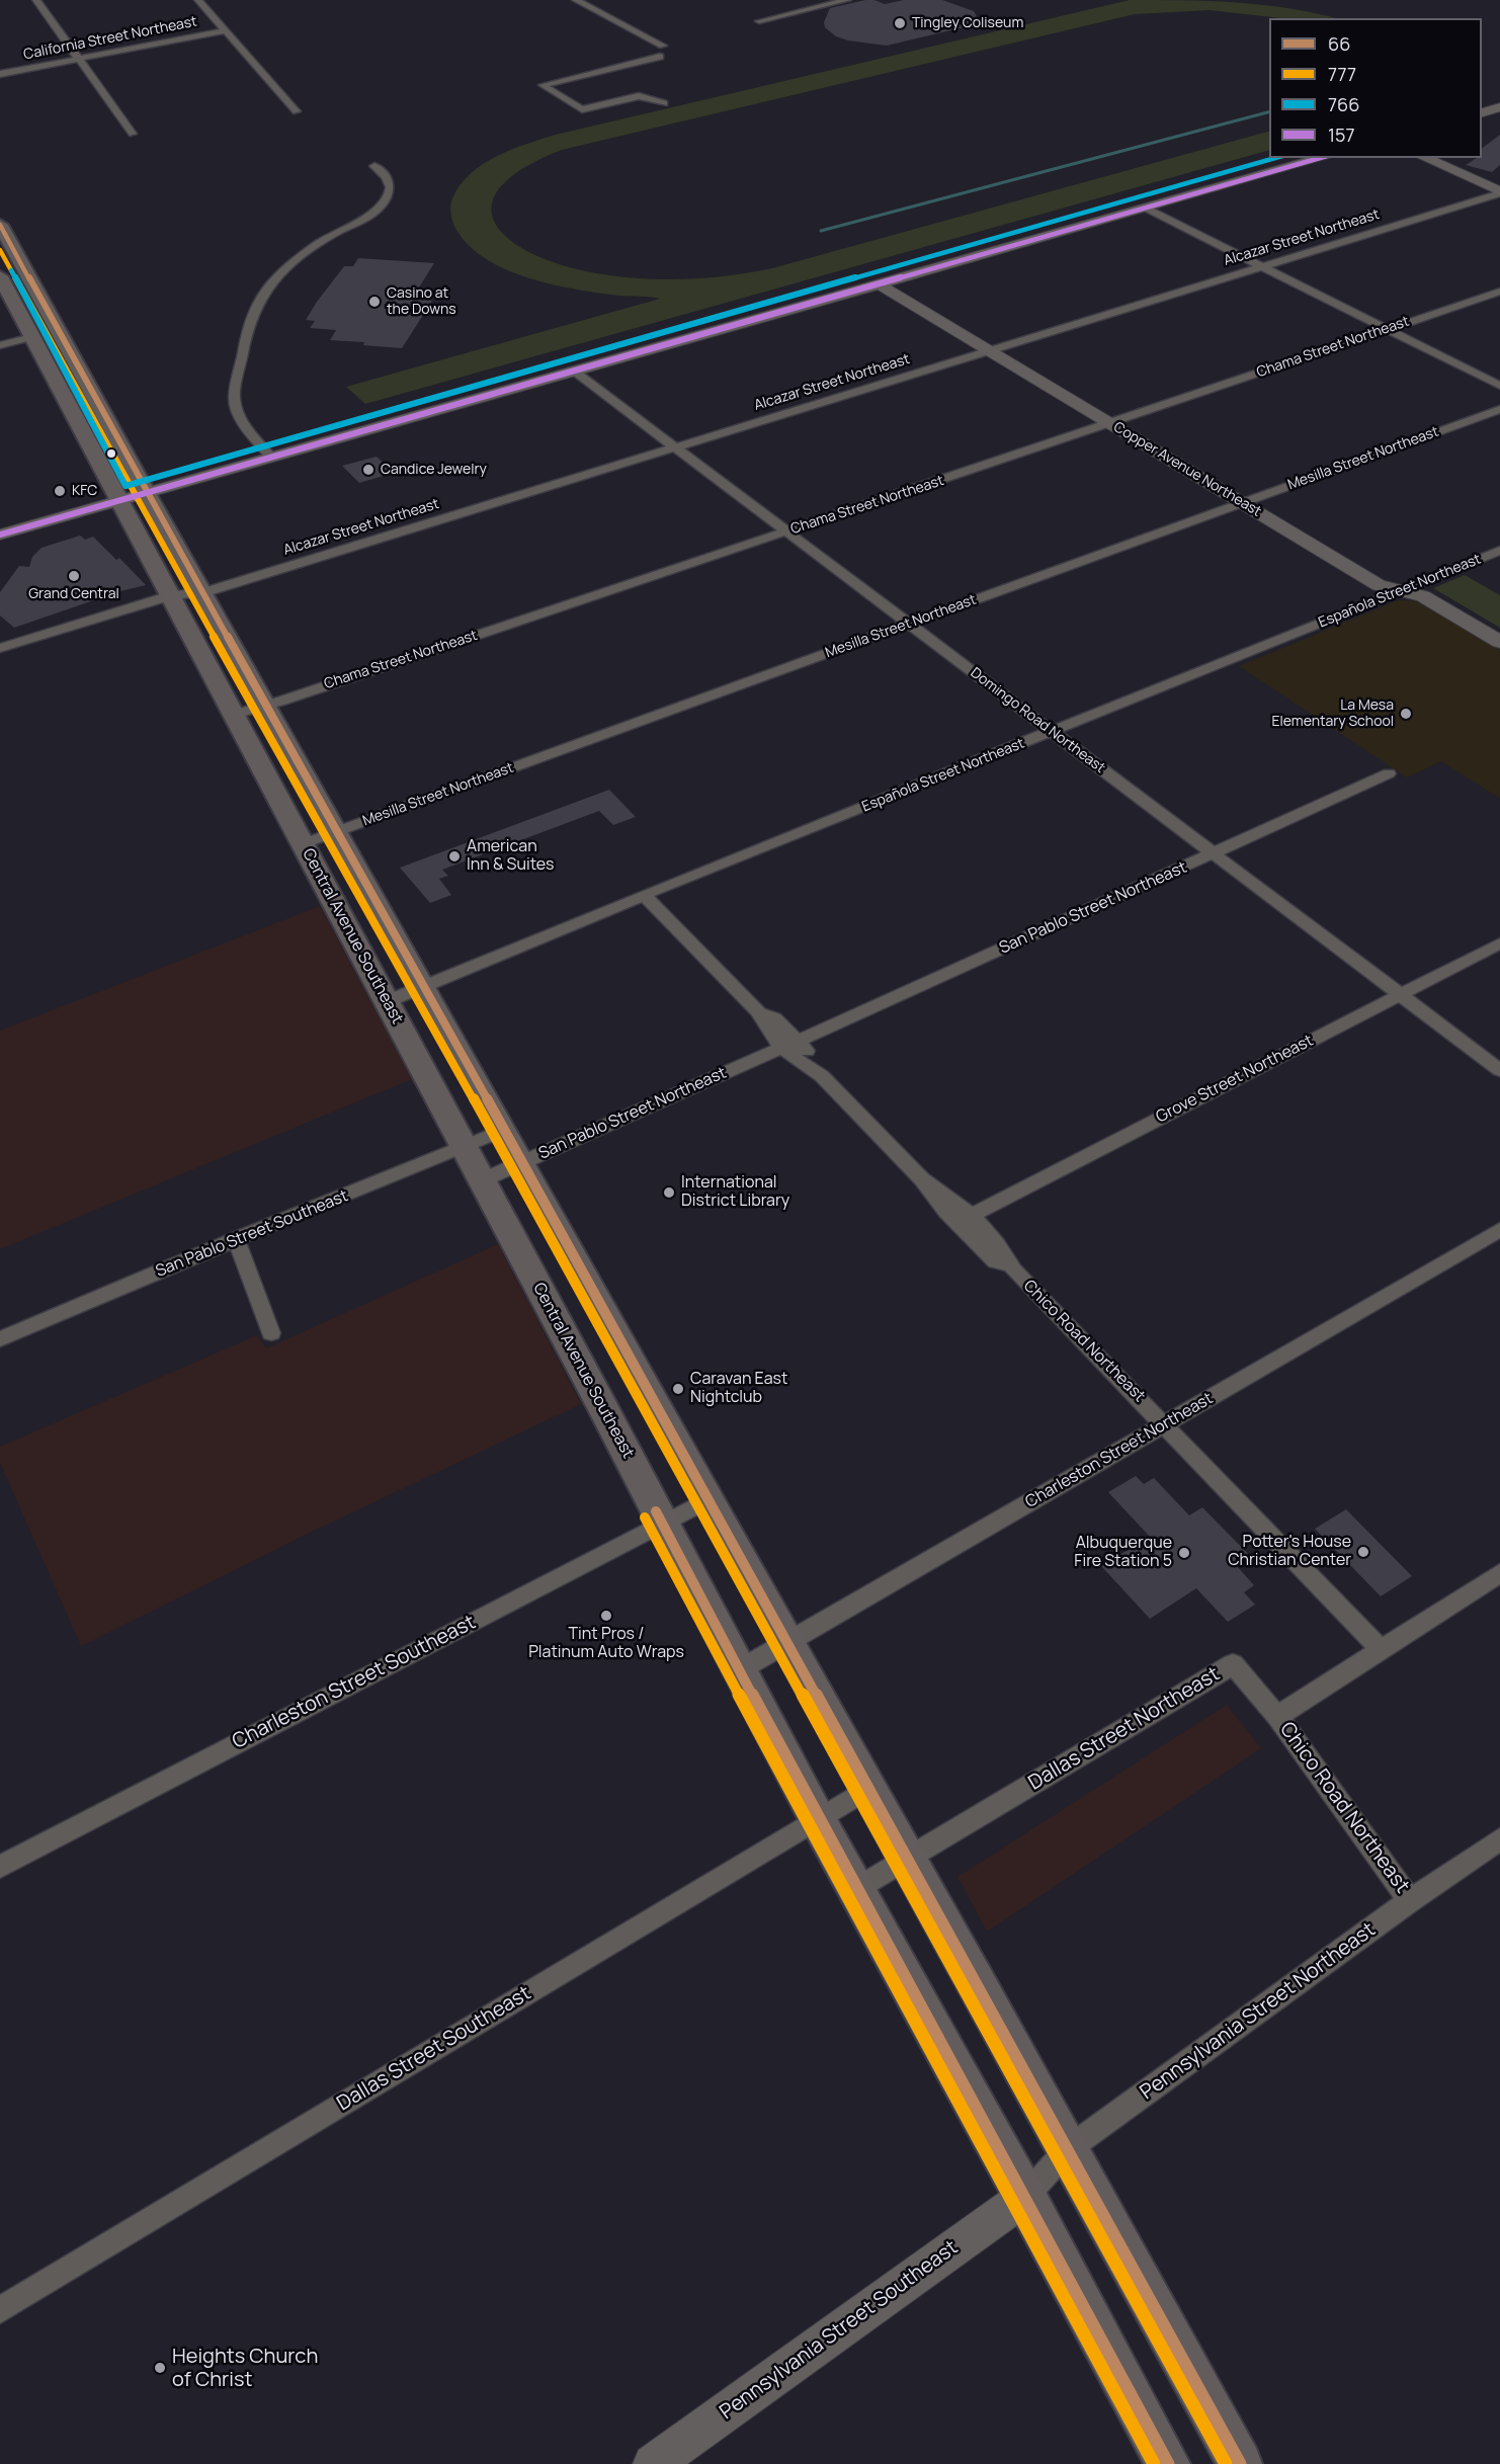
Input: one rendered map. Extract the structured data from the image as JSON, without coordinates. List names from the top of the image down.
{
  "streets": {
    "main road": ["Copper Avenue Northeast", "Central Avenue Southeast", "Pennsylvania Street Southeast"],
    "street": [
      "California Street Northeast",
      "Alcazar Street Northeast",
      "Chama Street Northeast",
      "Mesilla Street Northeast",
      "Española Street Northeast",
      "Domingo Road Northeast",
      "San Pablo Street Northeast",
      "Grove Street Northeast",
      "San Pablo Street Southeast",
      "Chico Road Northeast",
      "Charleston Street Northeast",
      "Charleston Street Southeast",
      "Dallas Street Northeast",
      "Pennsylvania Street Northeast",
      "Dallas Street Southeast"
    ]
  },
  "crossings": [
    ["Alcazar Street Northeast", "Copper Avenue Northeast"],
    ["Alcazar Street Northeast", "Domingo Road Northeast"],
    ["Alcazar Street Northeast", "Central Avenue Southeast"],
    ["Chama Street Northeast", "Copper Avenue Northeast"],
    ["Chama Street Northeast", "Domingo Road Northeast"],
    ["Chama Street Northeast", "Central Avenue Southeast"],
    ["Mesilla Street Northeast", "Copper Avenue Northeast"],
    ["Mesilla Street Northeast", "Domingo Road Northeast"],
    ["Mesilla Street Northeast", "Central Avenue Southeast"],
    ["Copper Avenue Northeast", "Española Street Northeast"],
    ["Española Street Northeast", "Domingo Road Northeast"],
    ["Española Street Northeast", "Central Avenue Southeast"],
    ["Española Street Northeast", "Chico Road Northeast"],
    ["Domingo Road Northeast", "San Pablo Street Northeast"],
    ["Domingo Road Northeast", "Grove Street Northeast"],
    ["San Pablo Street Northeast", "Central Avenue Southeast"],
    ["San Pablo Street Northeast", "Chico Road Northeast"],
    ["Central Avenue Southeast", "San Pablo Street Southeast"],
    ["Central Avenue Southeast", "Charleston Street Northeast"],
    ["Central Avenue Southeast", "Charleston Street Southeast"],
    ["Central Avenue Southeast", "Dallas Street Northeast"],
    ["Central Avenue Southeast", "Pennsylvania Street Northeast"],
    ["Central Avenue Southeast", "Dallas Street Southeast"],
    ["Central Avenue Southeast", "Pennsylvania Street Southeast"],
    ["Grove Street Northeast", "Chico Road Northeast"],
    ["Chico Road Northeast", "Charleston Street Northeast"],
    ["Chico Road Northeast", "Dallas Street Northeast"],
    ["Chico Road Northeast", "Pennsylvania Street Northeast"],
    ["Pennsylvania Street Northeast", "Pennsylvania Street Southeast"]
  ],
  "places": [
    "Tingley Coliseum",
    "Casino at the Downs",
    "Candice Jewelry",
    "KFC",
    "Grand Central",
    "La Mesa Elementary School",
    "American Inn & Suites",
    "International District Library",
    "Caravan East Nightclub",
    "Potter's House Christian Center",
    "Albuquerque Fire Station 5",
    "Tint Pros / Platinum Auto Wraps",
    "Heights Church of Christ"
  ],
  "lines": [
    "transit line 766",
    "transit line 157",
    "transit line 66",
    "transit line 777"
  ],
  "legend": [
    "66",
    "777",
    "766",
    "157"
  ]
}
